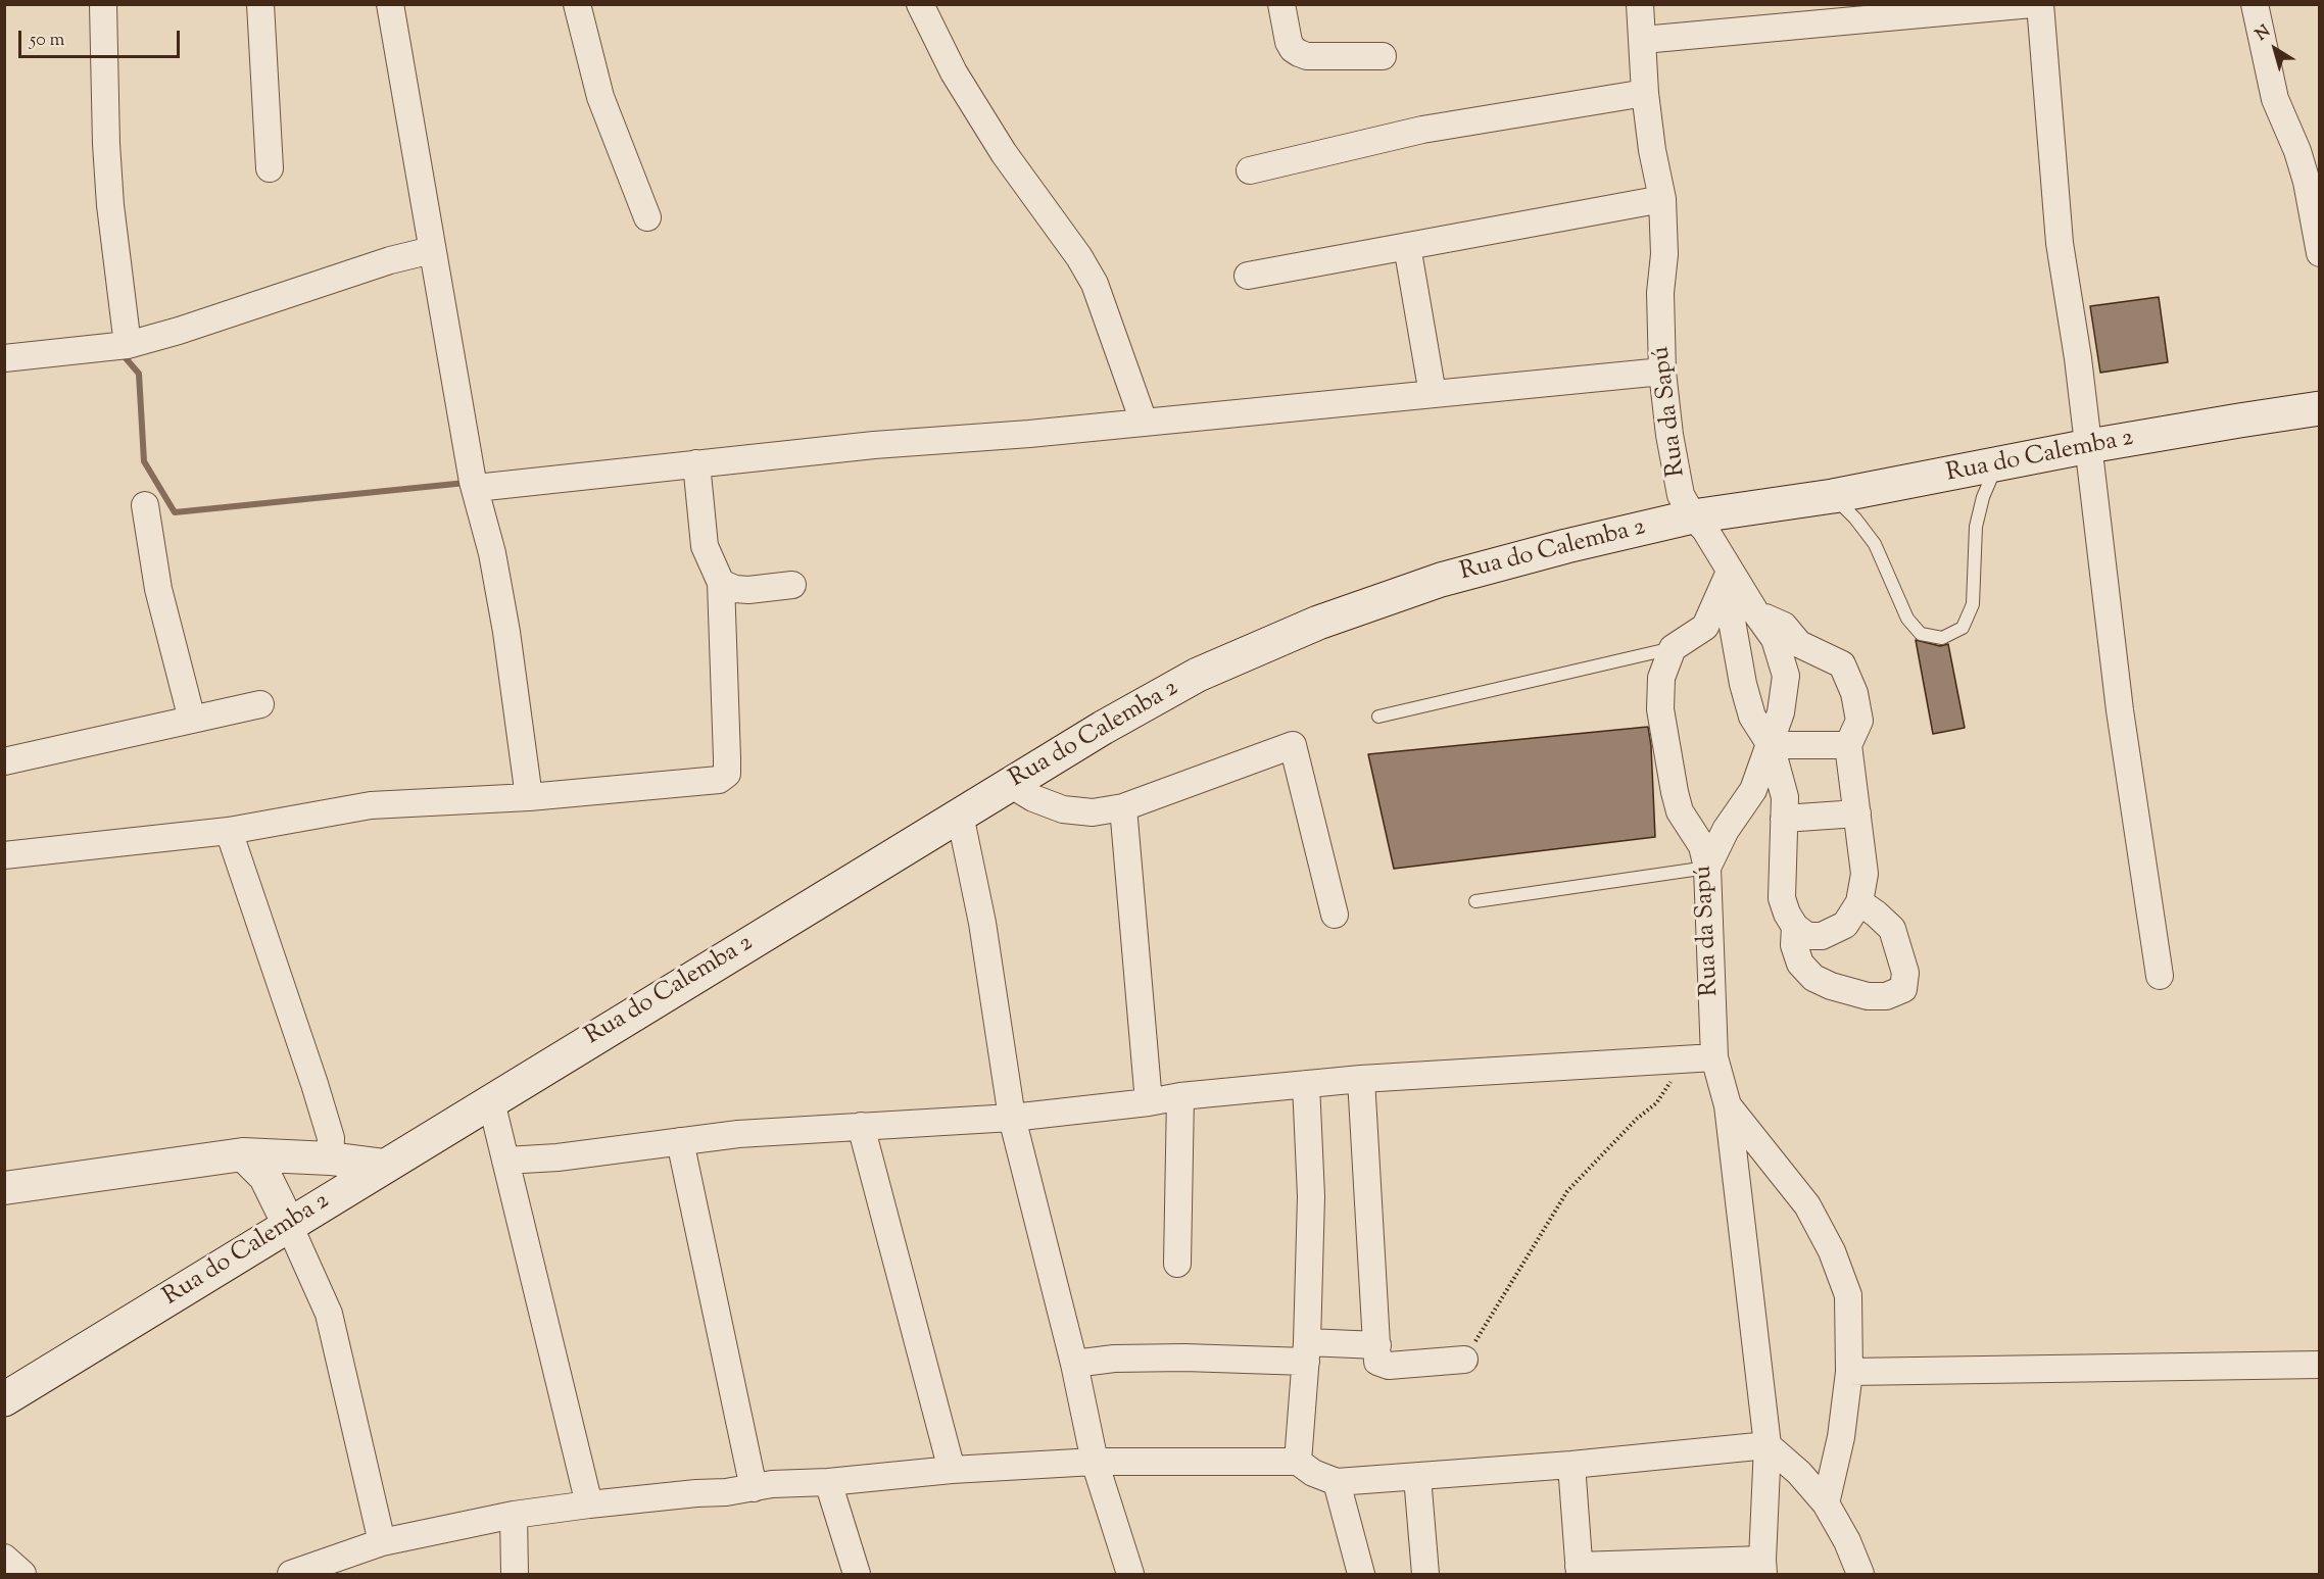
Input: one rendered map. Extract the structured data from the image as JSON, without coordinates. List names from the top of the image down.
{
  "streets": {
    "main road": ["Rua do Calemba 2"],
    "street": ["Rua da Sapú"]
  },
  "crossings": [
    ["Rua da Sapú", "Rua do Calemba 2"]
  ],
  "scale_bar": "50 m",
  "north": "top left"
}
